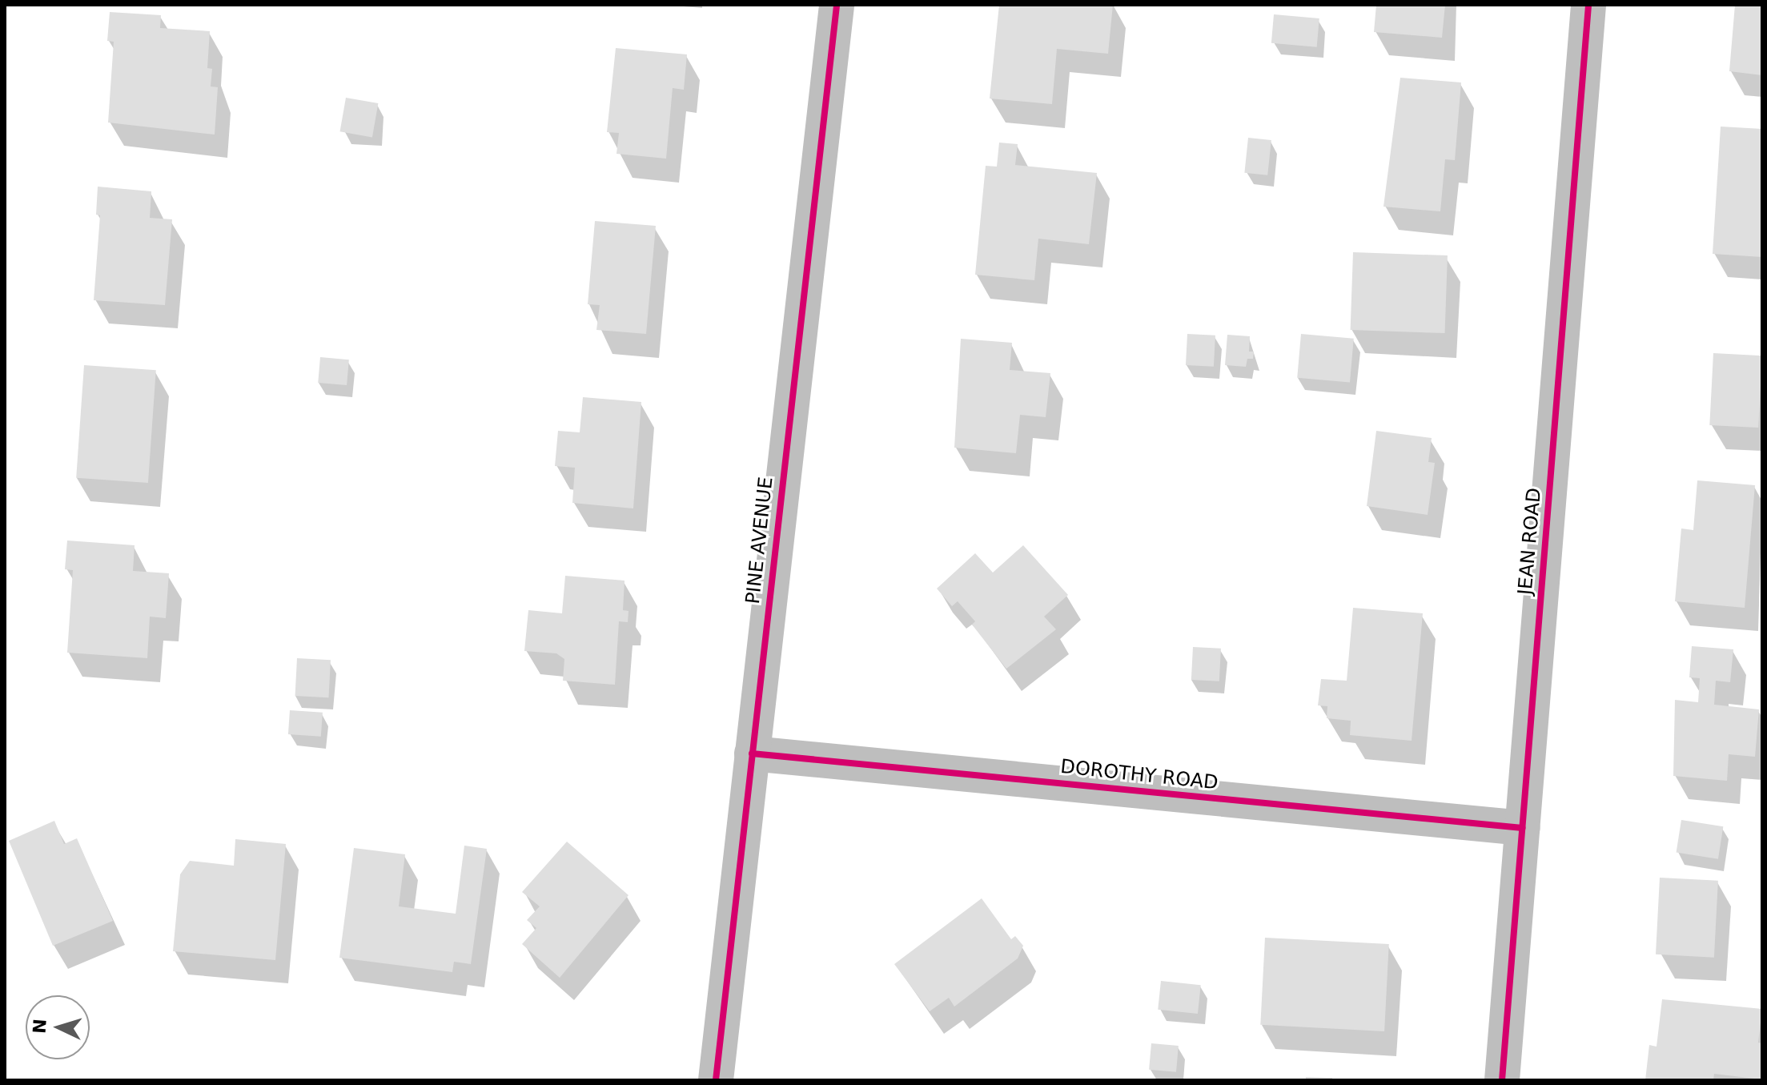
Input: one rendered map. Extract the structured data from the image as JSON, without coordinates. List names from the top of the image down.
{
  "streets": {
    "street": ["PINE AVENUE", "JEAN ROAD", "DOROTHY ROAD"]
  },
  "crossings": [
    ["PINE AVENUE", "DOROTHY ROAD"],
    ["JEAN ROAD", "DOROTHY ROAD"]
  ],
  "north": "left"
}
